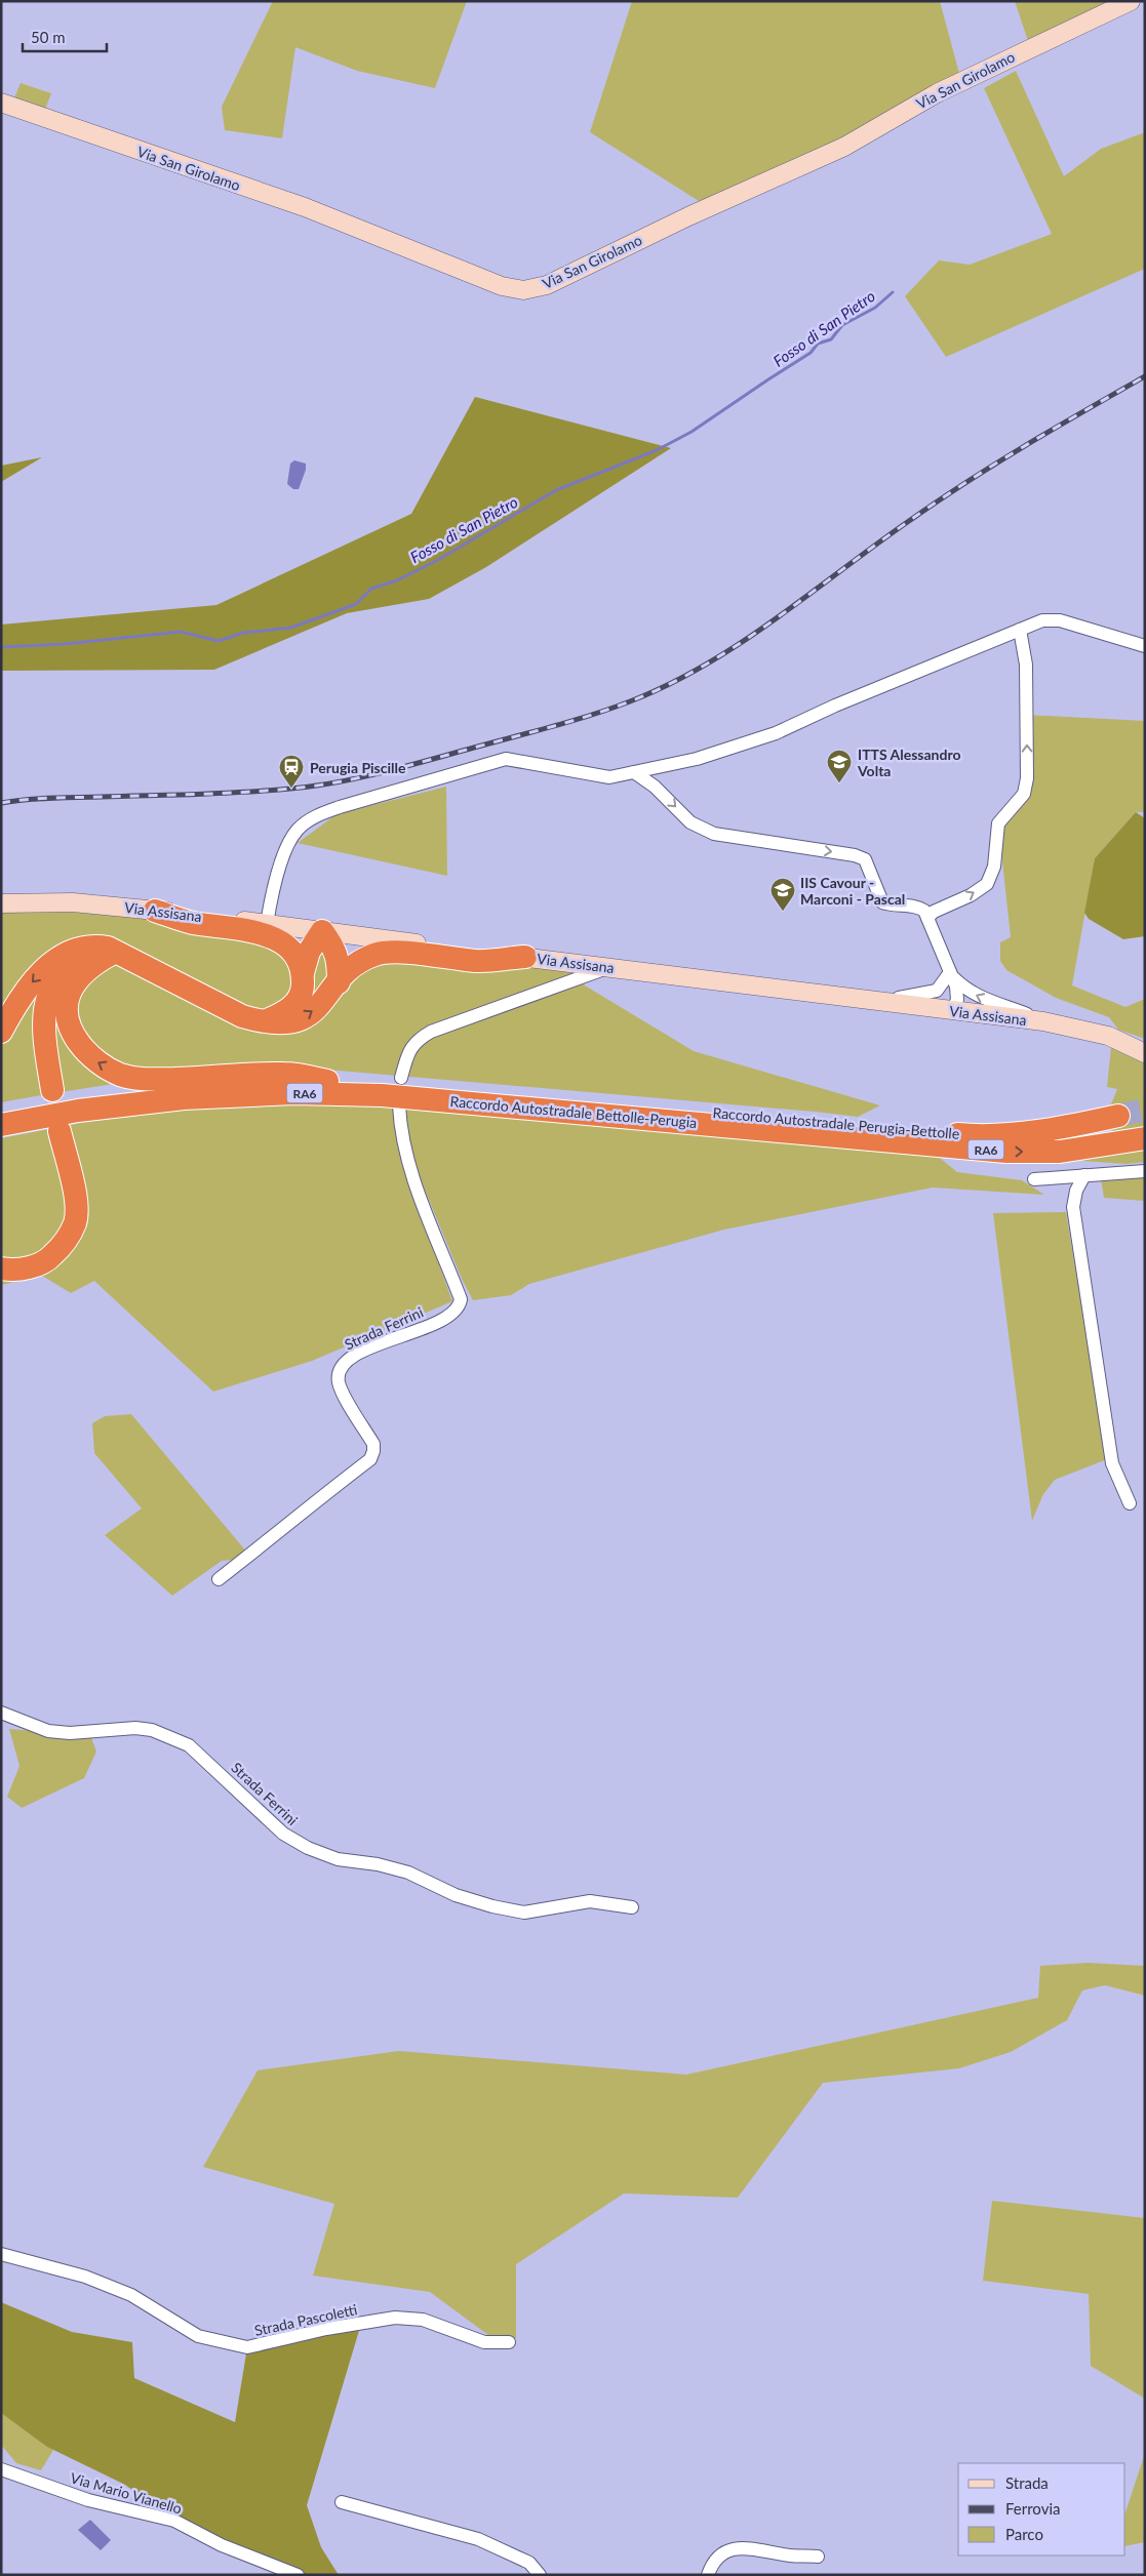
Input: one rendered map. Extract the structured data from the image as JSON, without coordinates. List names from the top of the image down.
{
  "streets": {
    "highway": ["RA6", "Raccordo Autostradale Bettolle-Perugia", "Raccordo Autostradale Perugia-Bettolle"],
    "street": [
      "Via San Girolamo",
      "Via Assisana",
      "Strada Ferrini",
      "Strada Pascoletti",
      "Via Mario Vianello"
    ]
  },
  "crossings": [
    ["RA6", "Raccordo Autostradale Perugia-Bettolle"],
    ["Raccordo Autostradale Bettolle-Perugia", "Raccordo Autostradale Perugia-Bettolle"]
  ],
  "water": ["Fosso di San Pietro"],
  "places": {
    "school or university": ["ITTS Alessandro Volta", "IIS Cavour - Marconi - Pascal"],
    "station": ["Perugia Piscille"]
  },
  "legend": ["Strada", "Ferrovia", "Parco"],
  "scale_bar": "50 m"
}
